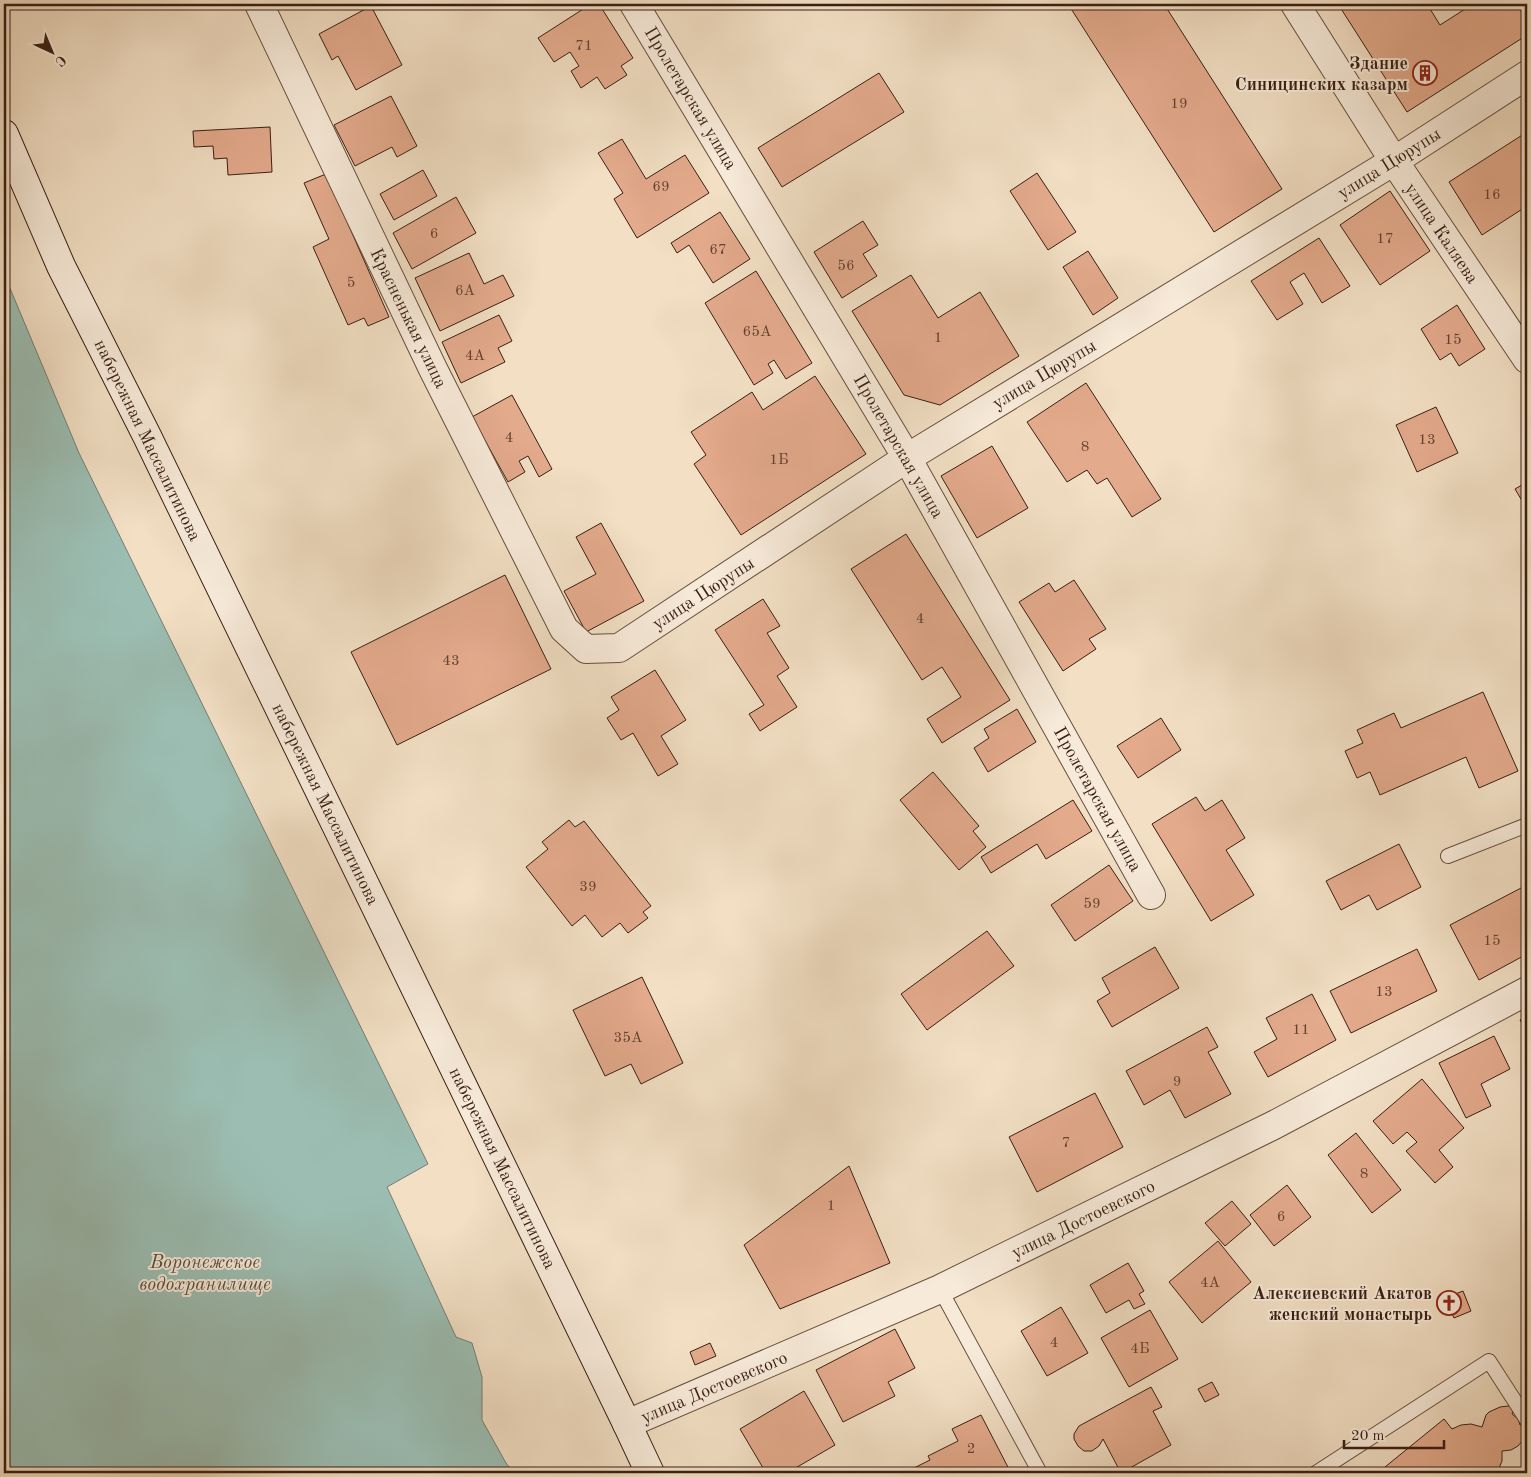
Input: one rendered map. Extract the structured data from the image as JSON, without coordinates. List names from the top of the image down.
{
  "streets": {
    "street": [
      "Пролетарская улица",
      "улица Цюрупы",
      "улица Каляева",
      "Красненькая улица",
      "набережная Массалитинова",
      "улица Достоевского"
    ]
  },
  "crossings": [
    ["Пролетарская улица", "улица Цюрупы"],
    ["улица Цюрупы", "улица Каляева"],
    ["улица Цюрупы", "Красненькая улица"],
    ["набережная Массалитинова", "улица Достоевского"]
  ],
  "water": ["Воронежское водохранилище"],
  "places": {
    "building": ["Здание Синицинских казарм"],
    "church": ["Алексиевский Акатов женский монастырь"]
  },
  "house_numbers": [
    "71",
    "19",
    "69",
    "16",
    "6",
    "17",
    "67",
    "56",
    "5",
    "6А",
    "65А",
    "1",
    "15",
    "4А",
    "4",
    "13",
    "8",
    "1Б",
    "4",
    "43",
    "39",
    "59",
    "15",
    "13",
    "11",
    "35А",
    "9",
    "7",
    "8",
    "1",
    "6",
    "4А",
    "4",
    "4Б",
    "2"
  ],
  "scale_bar": "20 m",
  "north": "bottom right"
}
